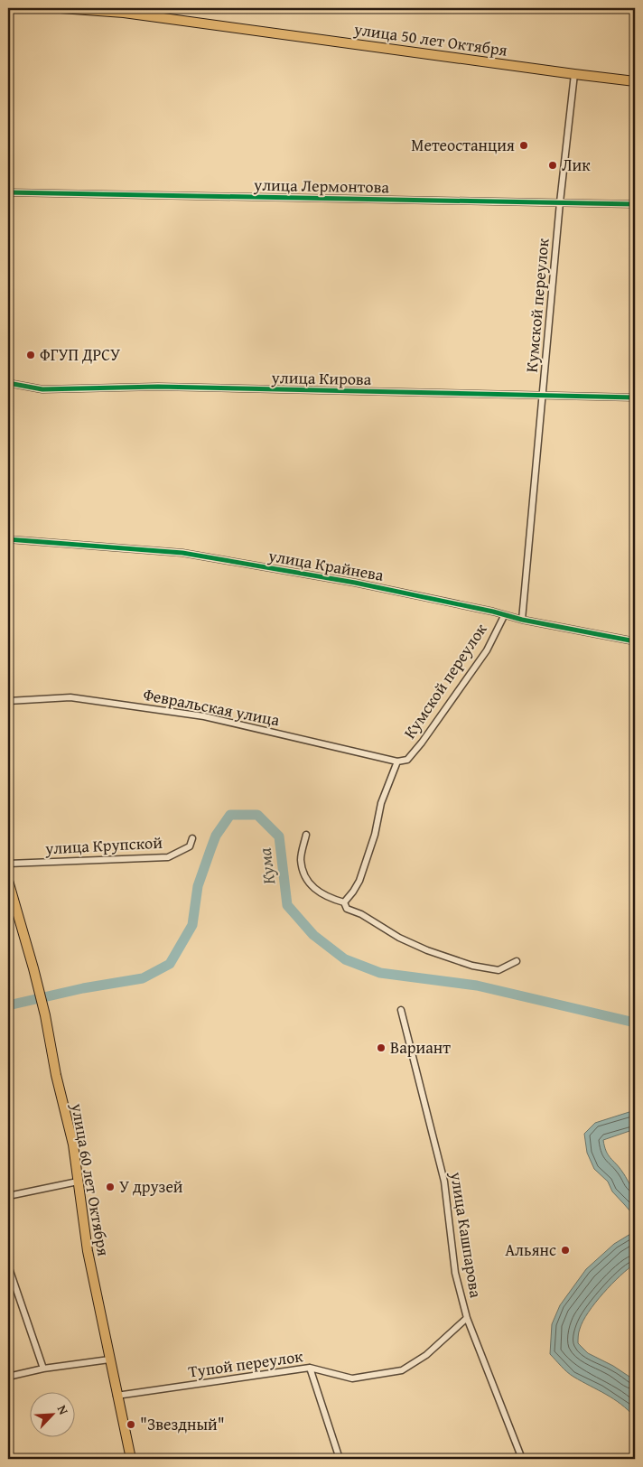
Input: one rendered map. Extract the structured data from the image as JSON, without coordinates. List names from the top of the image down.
{
  "streets": {
    "main road": ["улица 50 лет Октября", "улица 60 лет Октября"],
    "street": [
      "улица Лермонтова",
      "Кумской переулок",
      "улица Кирова",
      "улица Крайнева",
      "Февральская улица",
      "улица Крупской",
      "улица Кашпарова",
      "Тупой переулок"
    ]
  },
  "crossings": [
    ["улица 50 лет Октября", "Кумской переулок"],
    ["улица Лермонтова", "Кумской переулок"],
    ["Кумской переулок", "улица Кирова"],
    ["Кумской переулок", "улица Крайнева"],
    ["Кумской переулок", "Февральская улица"],
    ["улица 60 лет Октября", "Тупой переулок"],
    ["улица Кашпарова", "Тупой переулок"]
  ],
  "water": ["Кума"],
  "places": [
    "Метеостанция",
    "Лик",
    "ФГУП ДРСУ",
    "Вариант",
    "У друзей",
    "Альянс",
    "\"Звездный\""
  ],
  "north": "top right"
}
